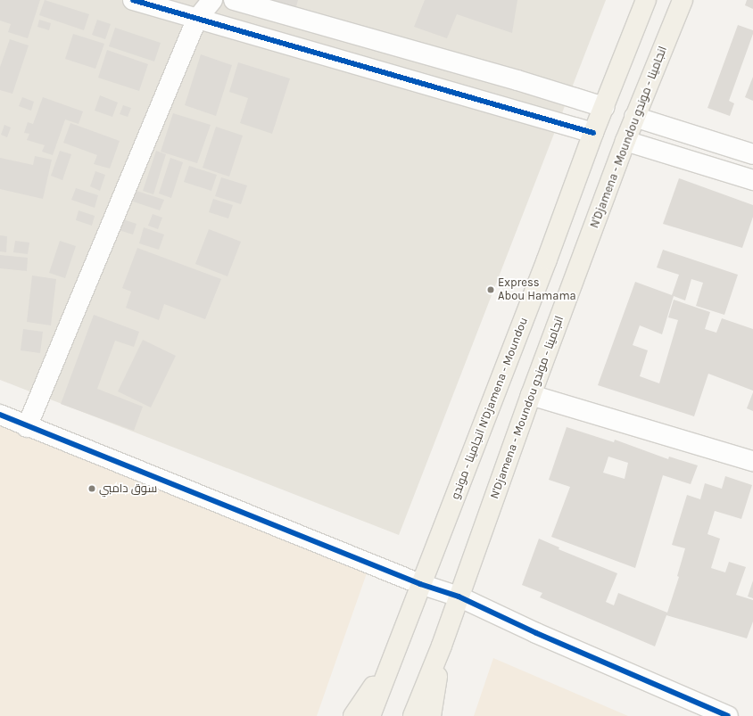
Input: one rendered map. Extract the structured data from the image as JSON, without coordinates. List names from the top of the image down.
{
  "streets": {
    "main road": ["N'Djamena - Moundou انجامينا - موندو", "انجامينا - موندو N'Djamena - Moundou"]
  },
  "places": ["Express Abou Hamama", "سوق دامبي"]
}
